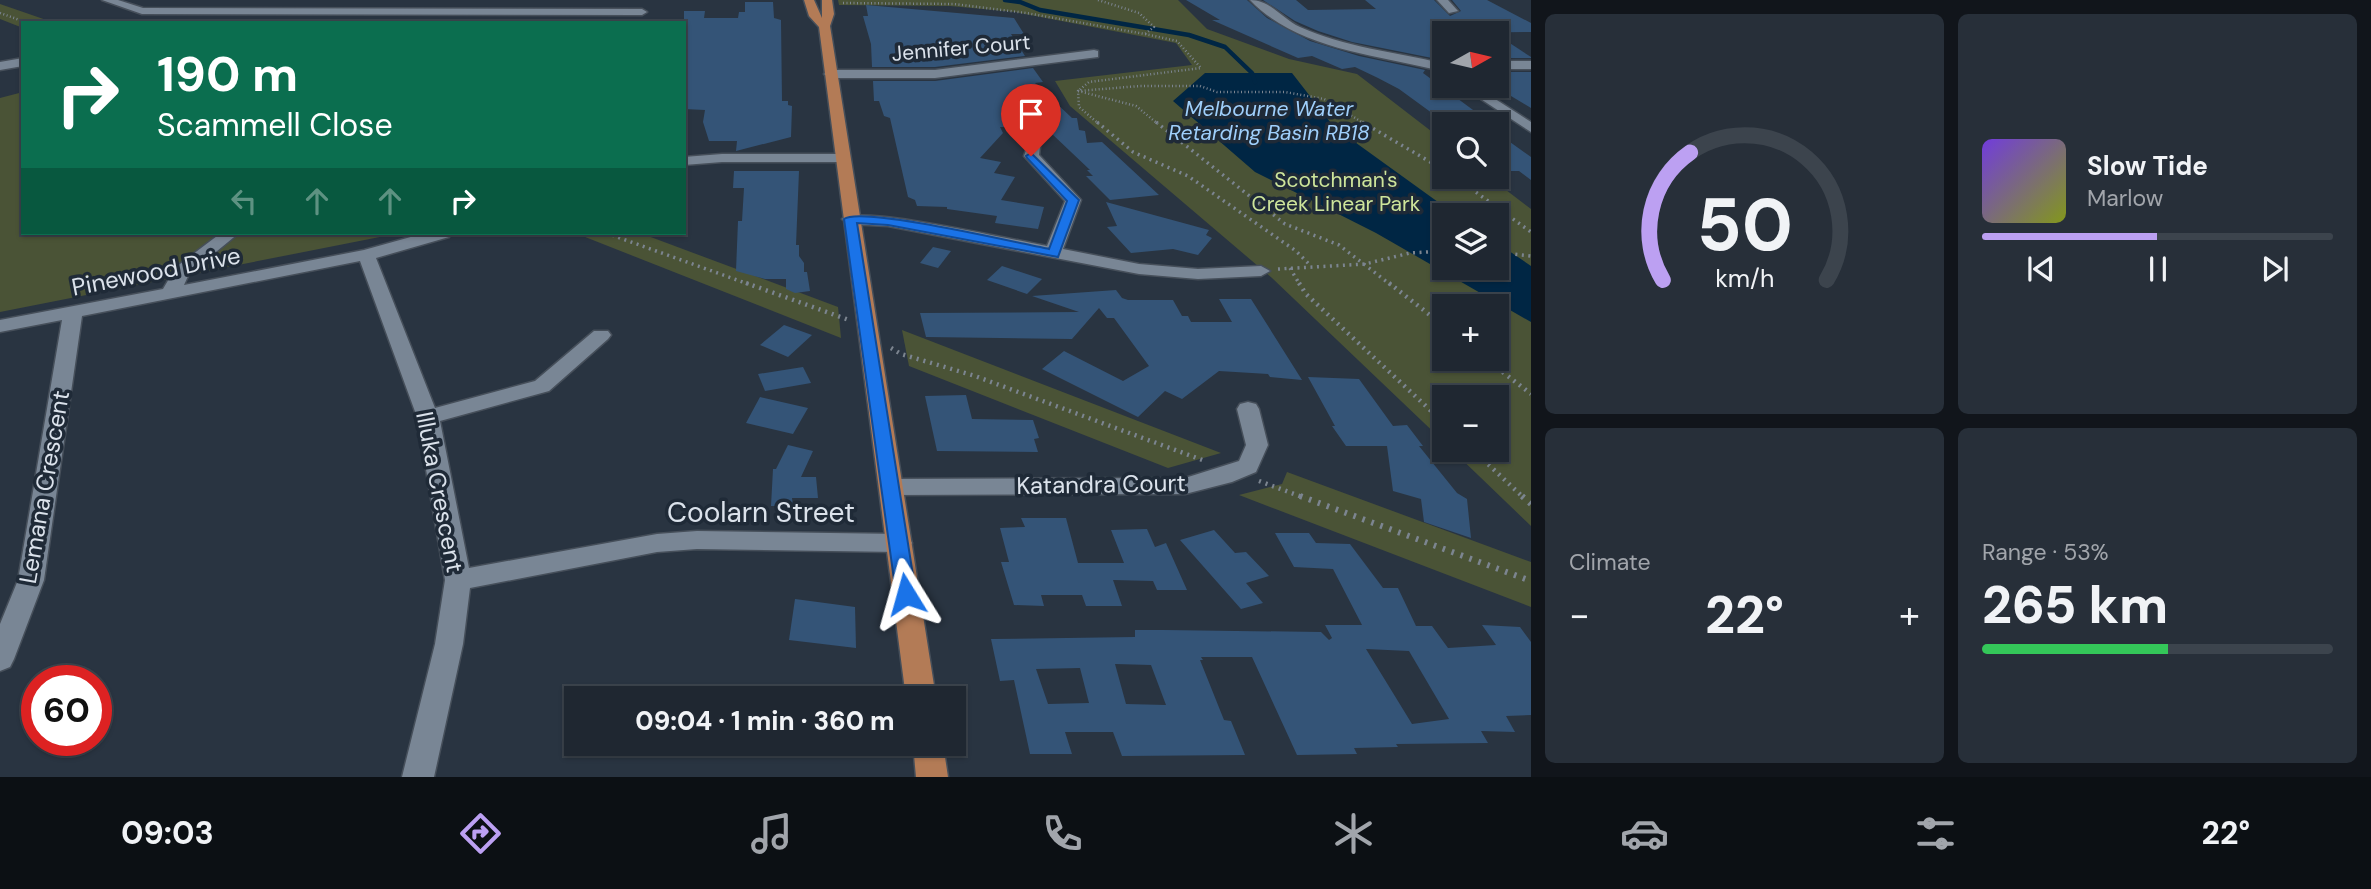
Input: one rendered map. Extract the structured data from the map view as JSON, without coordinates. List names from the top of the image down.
{
  "streets": {
    "street": [
      "Jennifer Court",
      "Pinewood Drive",
      "Katandra Court",
      "Lemana Crescent",
      "Illuka Crescent",
      "Coolarn Street"
    ]
  },
  "crossings": [
    ["Pinewood Drive", "Lemana Crescent"],
    ["Pinewood Drive", "Illuka Crescent"],
    ["Illuka Crescent", "Coolarn Street"]
  ],
  "water": ["Melbourne Water Retarding Basin RB18"],
  "parks": ["Scotchman's Creek Linear Park"],
  "north": "right",
  "page": {
    "map_buttons": ["+", "−"],
    "turn": ["190 m", "Scammell Close"],
    "song": ["Slow Tide", "Marlow"],
    "tile": [
      "Climate",
      ["Range · 53%", "265 km"]
    ],
    "heat": ["−", "22°", "+"],
    "limit": "60",
    "trip": "09:04 · 1 min · 360 m",
    "tabs": ["09:03", "22°"],
    "gauge": ["50", "km/h"]
  }
}
